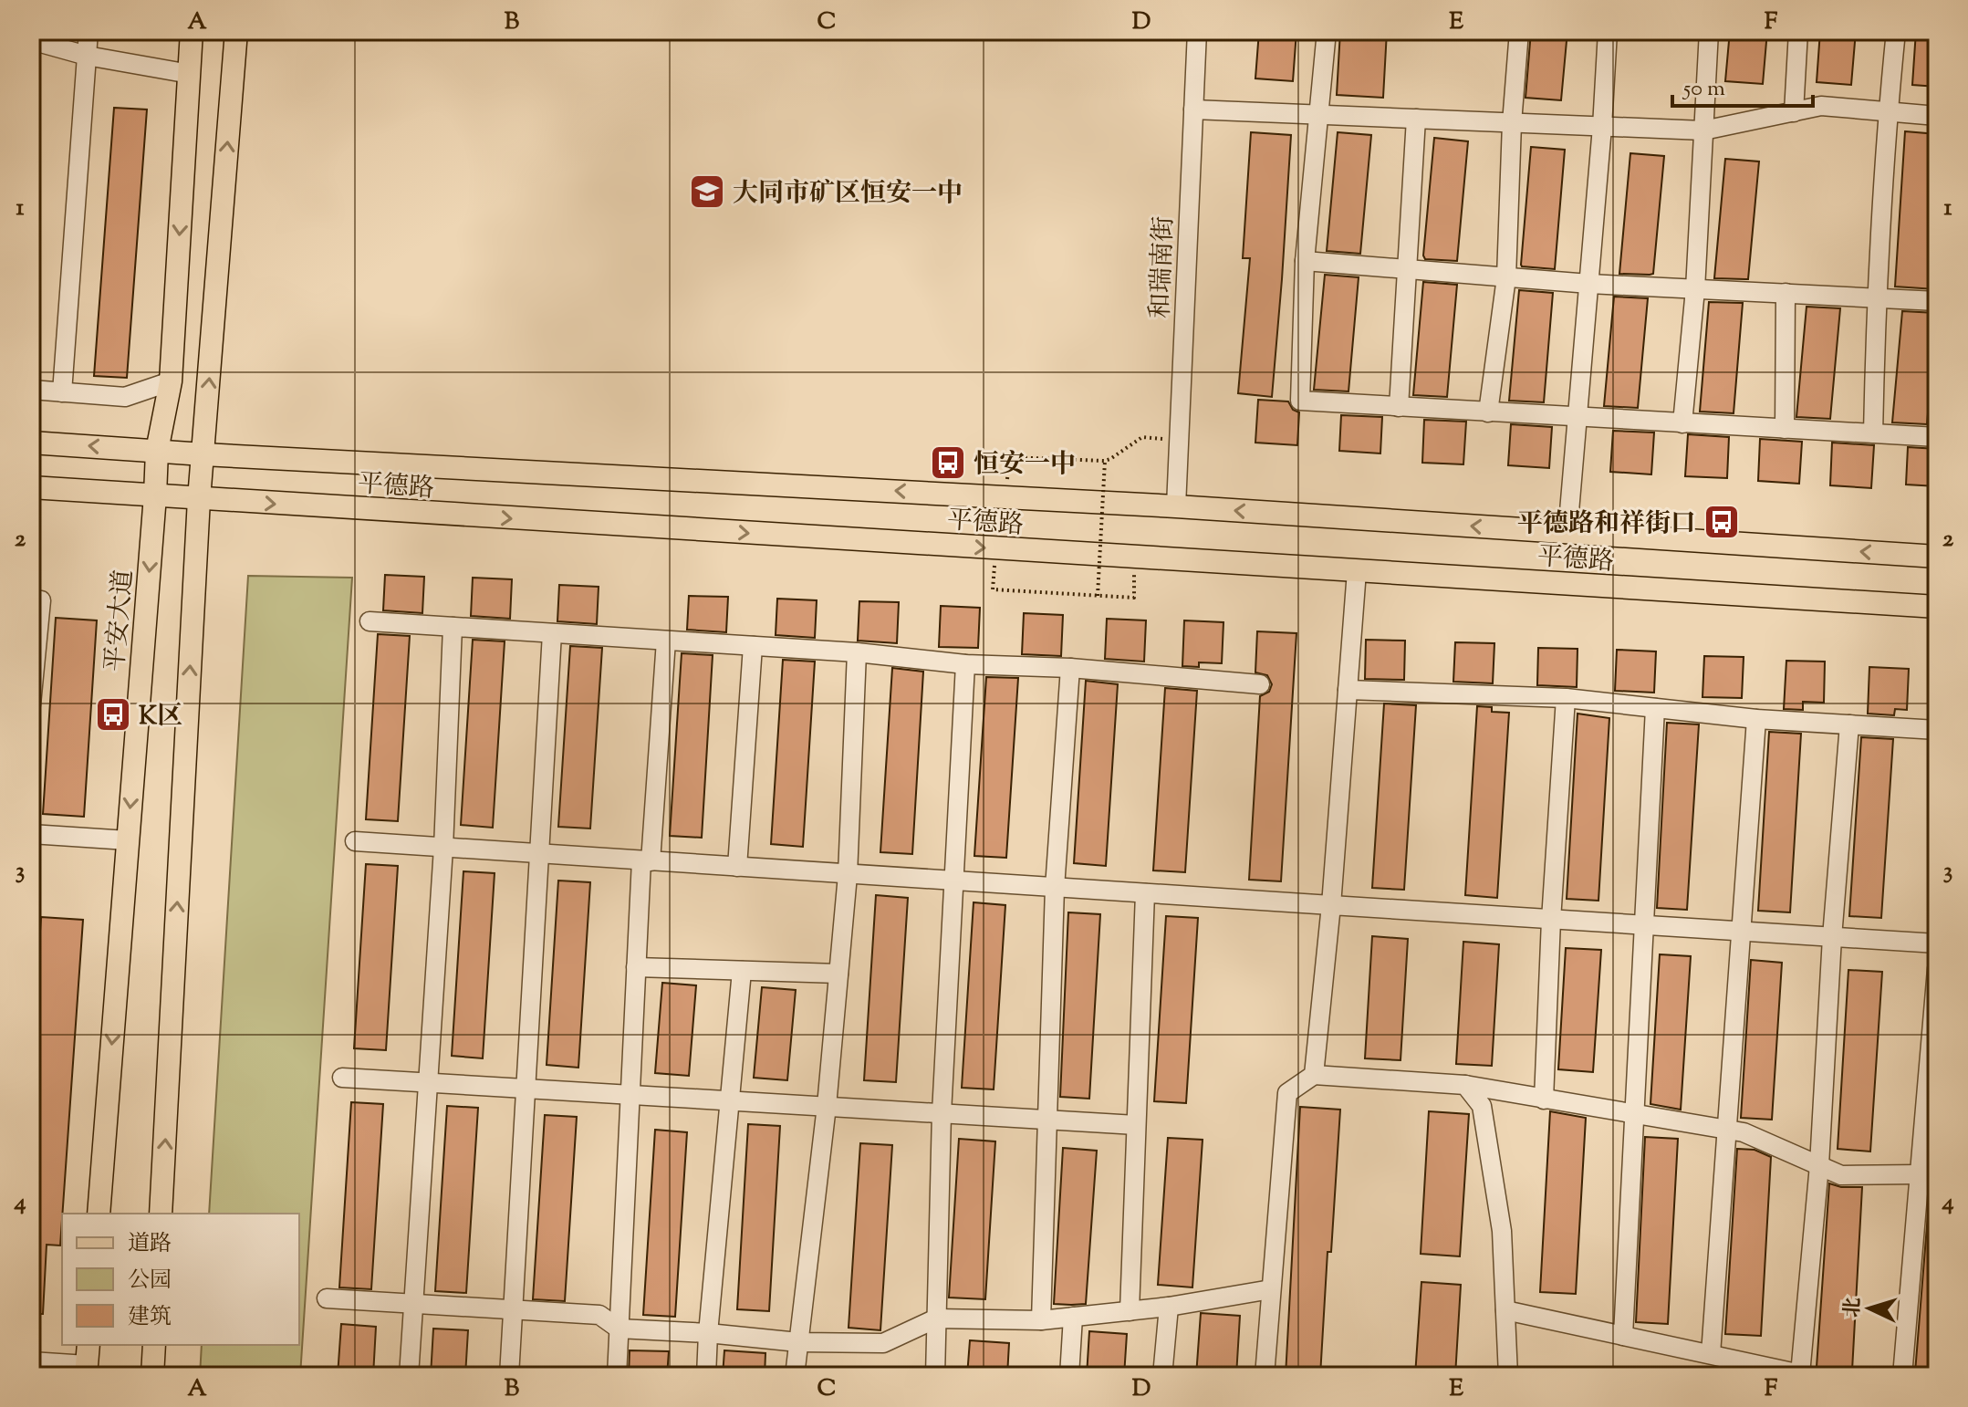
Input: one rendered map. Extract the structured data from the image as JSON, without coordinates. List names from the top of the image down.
{
  "streets": {
    "main road": ["平德路", "平安大道"],
    "street": ["和瑞南街"]
  },
  "crossings": [
    ["和瑞南街", "平德路"],
    ["平德路", "平安大道"]
  ],
  "places": {
    "school or university": ["大同市矿区恒安一中"],
    "bus stop": ["恒安一中", "平德路和祥街口", "K区"]
  },
  "legend": ["道路", "公园", "建筑"],
  "scale_bar": "50 m",
  "north": "left",
  "grid": {
    "columns": [
      "A",
      "B",
      "C",
      "D",
      "E",
      "F"
    ],
    "rows": [
      "1",
      "2",
      "3",
      "4"
    ]
  }
}
